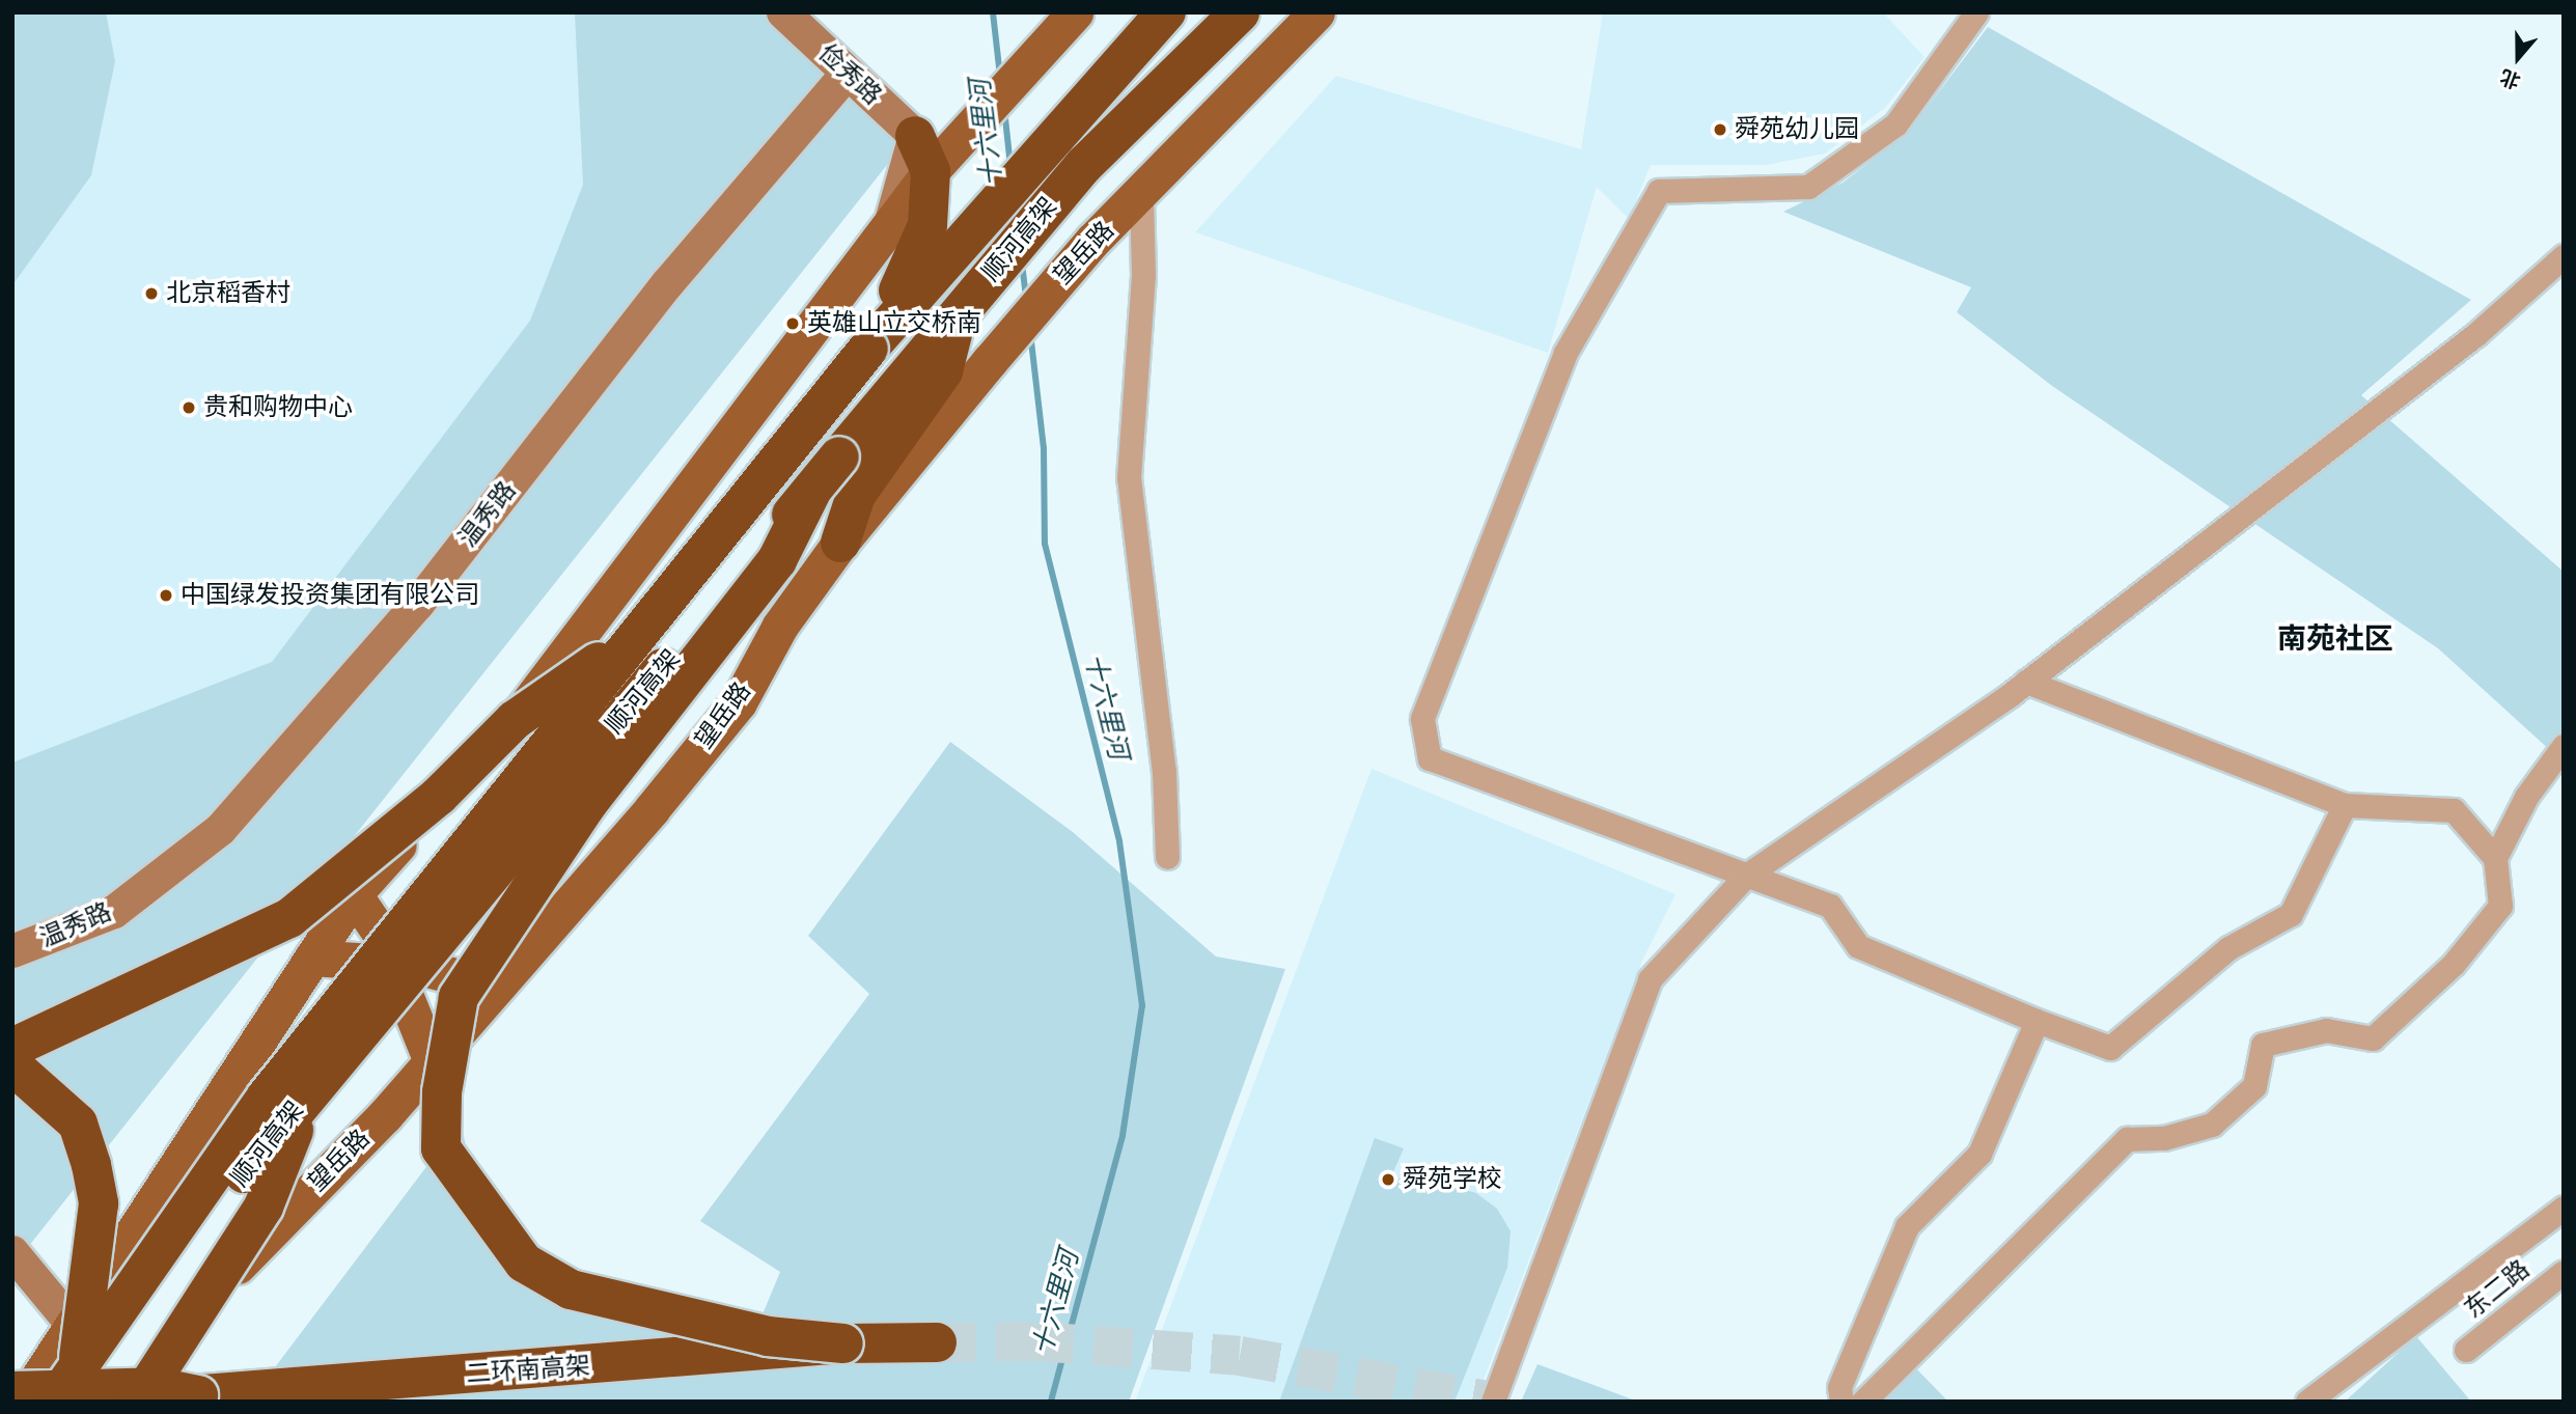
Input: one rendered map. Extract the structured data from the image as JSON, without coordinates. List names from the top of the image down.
{
  "streets": {
    "highway": ["顺河高架", "二环南高架"],
    "main road": ["望岳路"],
    "street": ["俭秀路", "温秀路", "东二路"]
  },
  "crossings": [
    ["俭秀路", "温秀路"]
  ],
  "districts": ["南苑社区"],
  "water": ["十六里河"],
  "places": [
    "舜苑幼儿园",
    "北京稻香村",
    "英雄山立交桥南",
    "贵和购物中心",
    "中国绿发投资集团有限公司",
    "舜苑学校"
  ],
  "north": "bottom"
}
